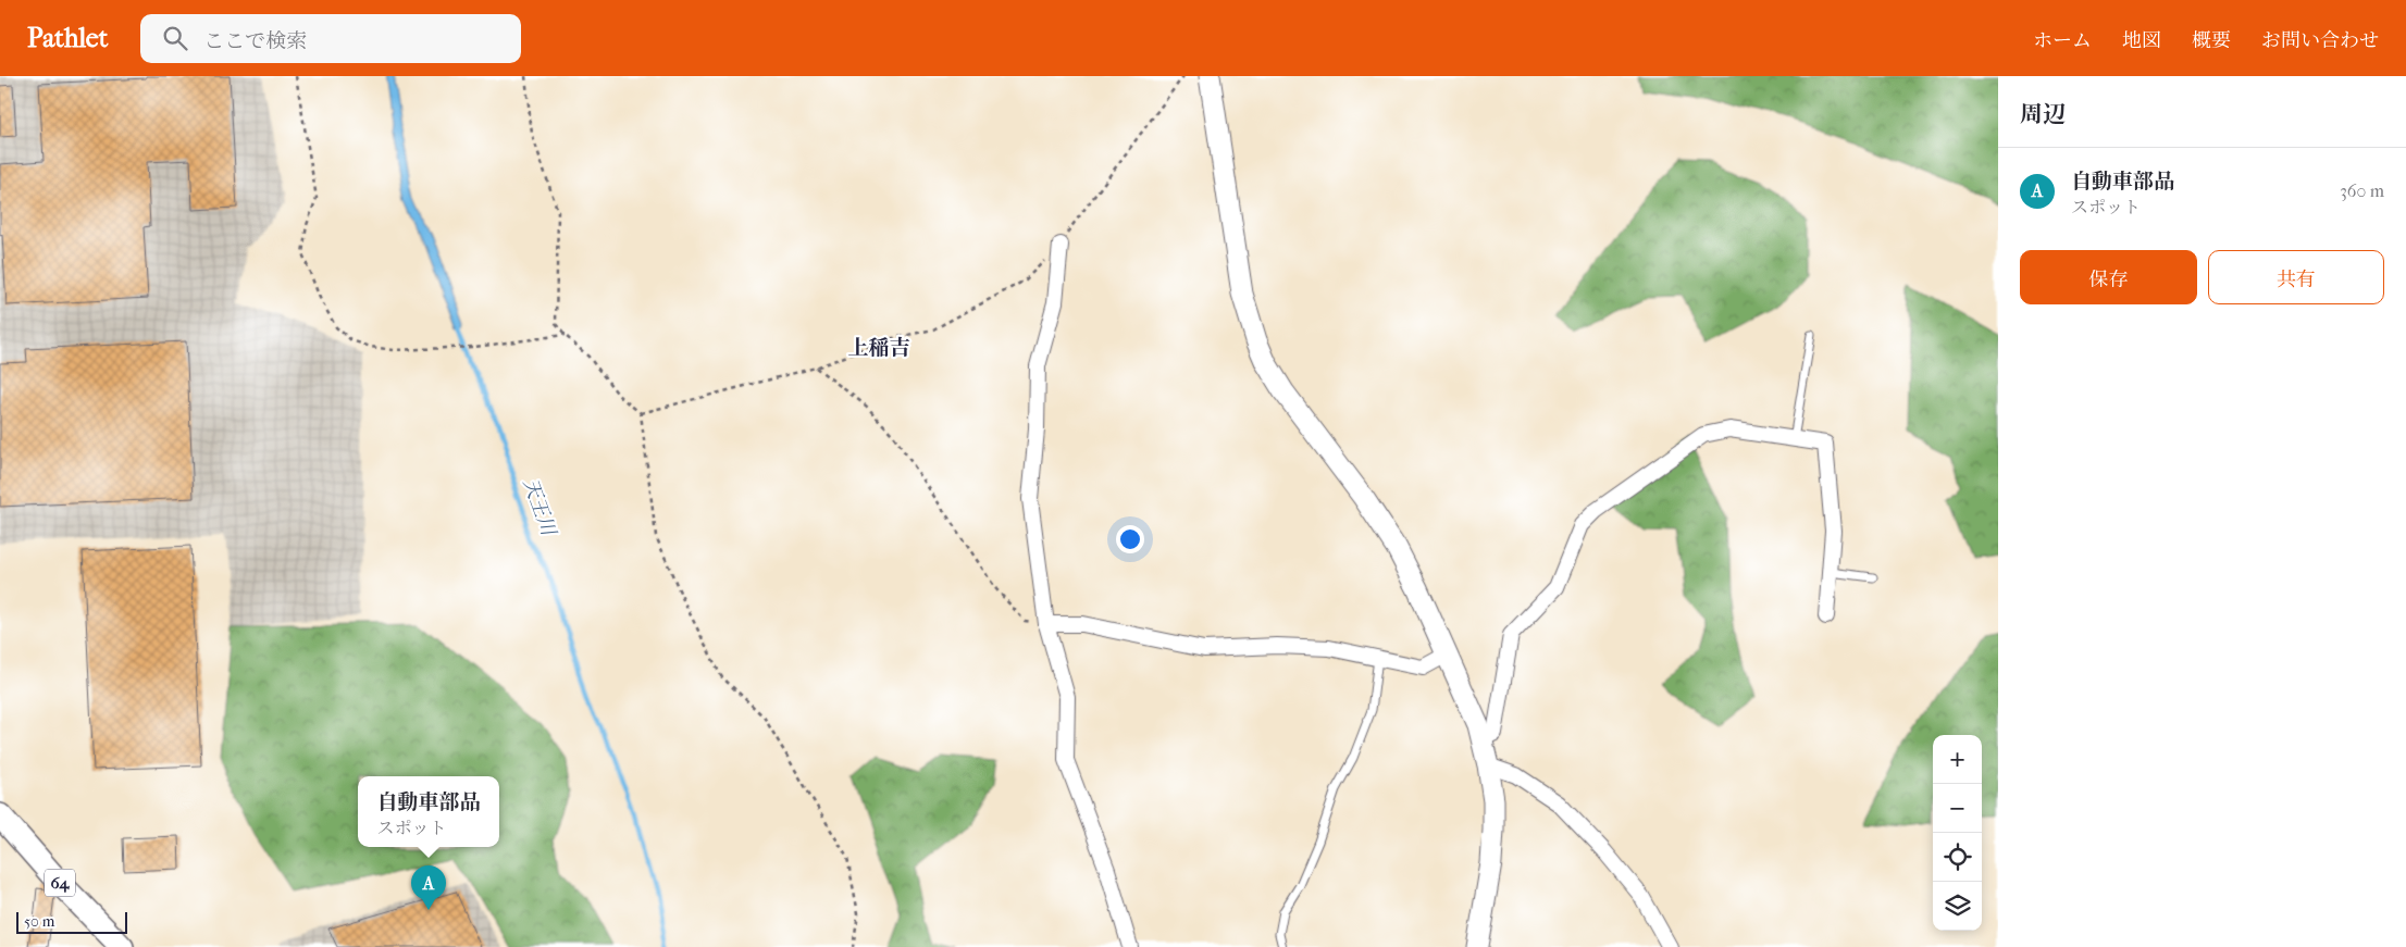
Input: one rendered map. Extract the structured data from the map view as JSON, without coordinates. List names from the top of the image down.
{
  "streets": {
    "main road": ["64"]
  },
  "districts": ["上稲吉"],
  "water": ["天王川"],
  "scale_bar": "50 m",
  "page": {
    "header": "Pathlet",
    "search": "ここで検索",
    "nav": [
      "ホーム",
      "地図",
      "概要",
      "お問い合わせ"
    ],
    "heading": "周辺",
    "list": [
      {
        "mark": "A",
        "name": "自動車部品",
        "note": "スポット",
        "value": "360 m"
      }
    ],
    "buttons": ["保存", "共有"],
    "map_buttons": ["+", "−"],
    "popup": ["自動車部品", "スポット"],
    "pins": "A",
    "scale": "50 m"
  }
}
